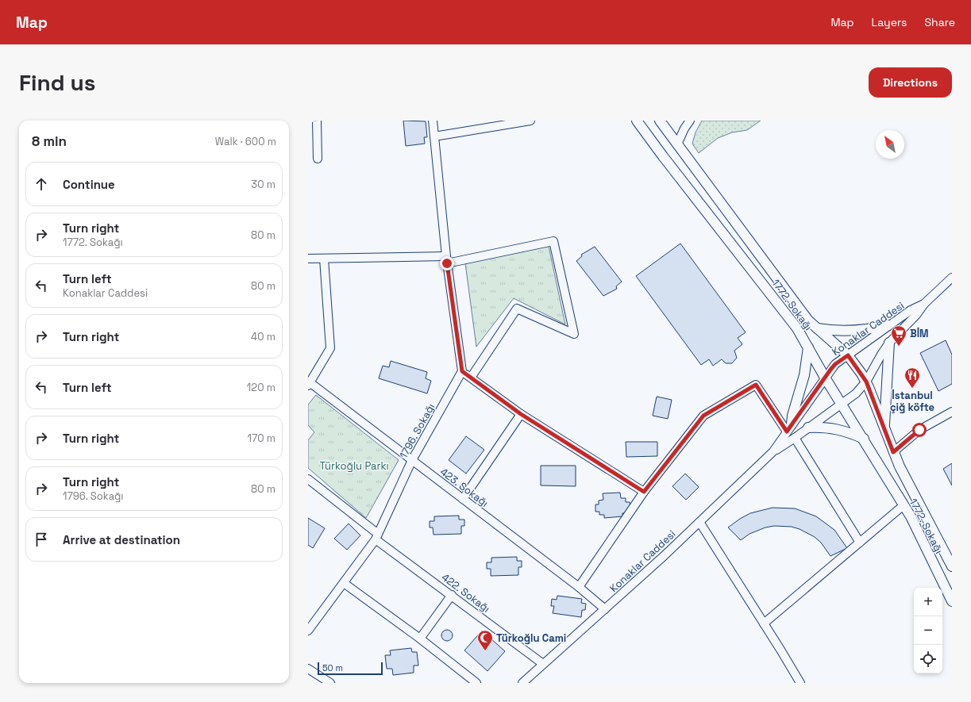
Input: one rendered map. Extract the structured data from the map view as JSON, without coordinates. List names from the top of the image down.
{
  "streets": {
    "street": [
      "1772. Sokağı",
      "Konaklar Caddesi",
      "1796. Sokağı",
      "423. Sokağı",
      "422. Sokağı"
    ]
  },
  "crossings": [
    ["1772. Sokağı", "Konaklar Caddesi"],
    ["Konaklar Caddesi", "423. Sokağı"],
    ["Konaklar Caddesi", "422. Sokağı"],
    ["1796. Sokağı", "423. Sokağı"],
    ["1796. Sokağı", "422. Sokağı"]
  ],
  "parks": ["Türkoğlu Parkı"],
  "places": {
    "supermarket": ["BİM"],
    "restaurant": ["İstanbul çiğ köfte"],
    "mosque": ["Türkoğlu Cami"]
  },
  "scale_bar": "50 m",
  "north": "top left",
  "page": {
    "header": "Map",
    "nav": ["Map", "Layers", "Share"],
    "buttons": "Directions",
    "title": "Find us",
    "heading": ["8 min", "Walk · 600 m"],
    "list": [
      ["Continue", "30 m"],
      ["Turn right", "1772. Sokağı", "80 m"],
      ["Turn left", "Konaklar Caddesi", "80 m"],
      ["Turn right", "40 m"],
      ["Turn left", "120 m"],
      ["Turn right", "170 m"],
      ["Turn right", "1796. Sokağı", "80 m"],
      "Arrive at destination"
    ],
    "map_buttons": ["+", "−"],
    "scale": "50 m"
  }
}
